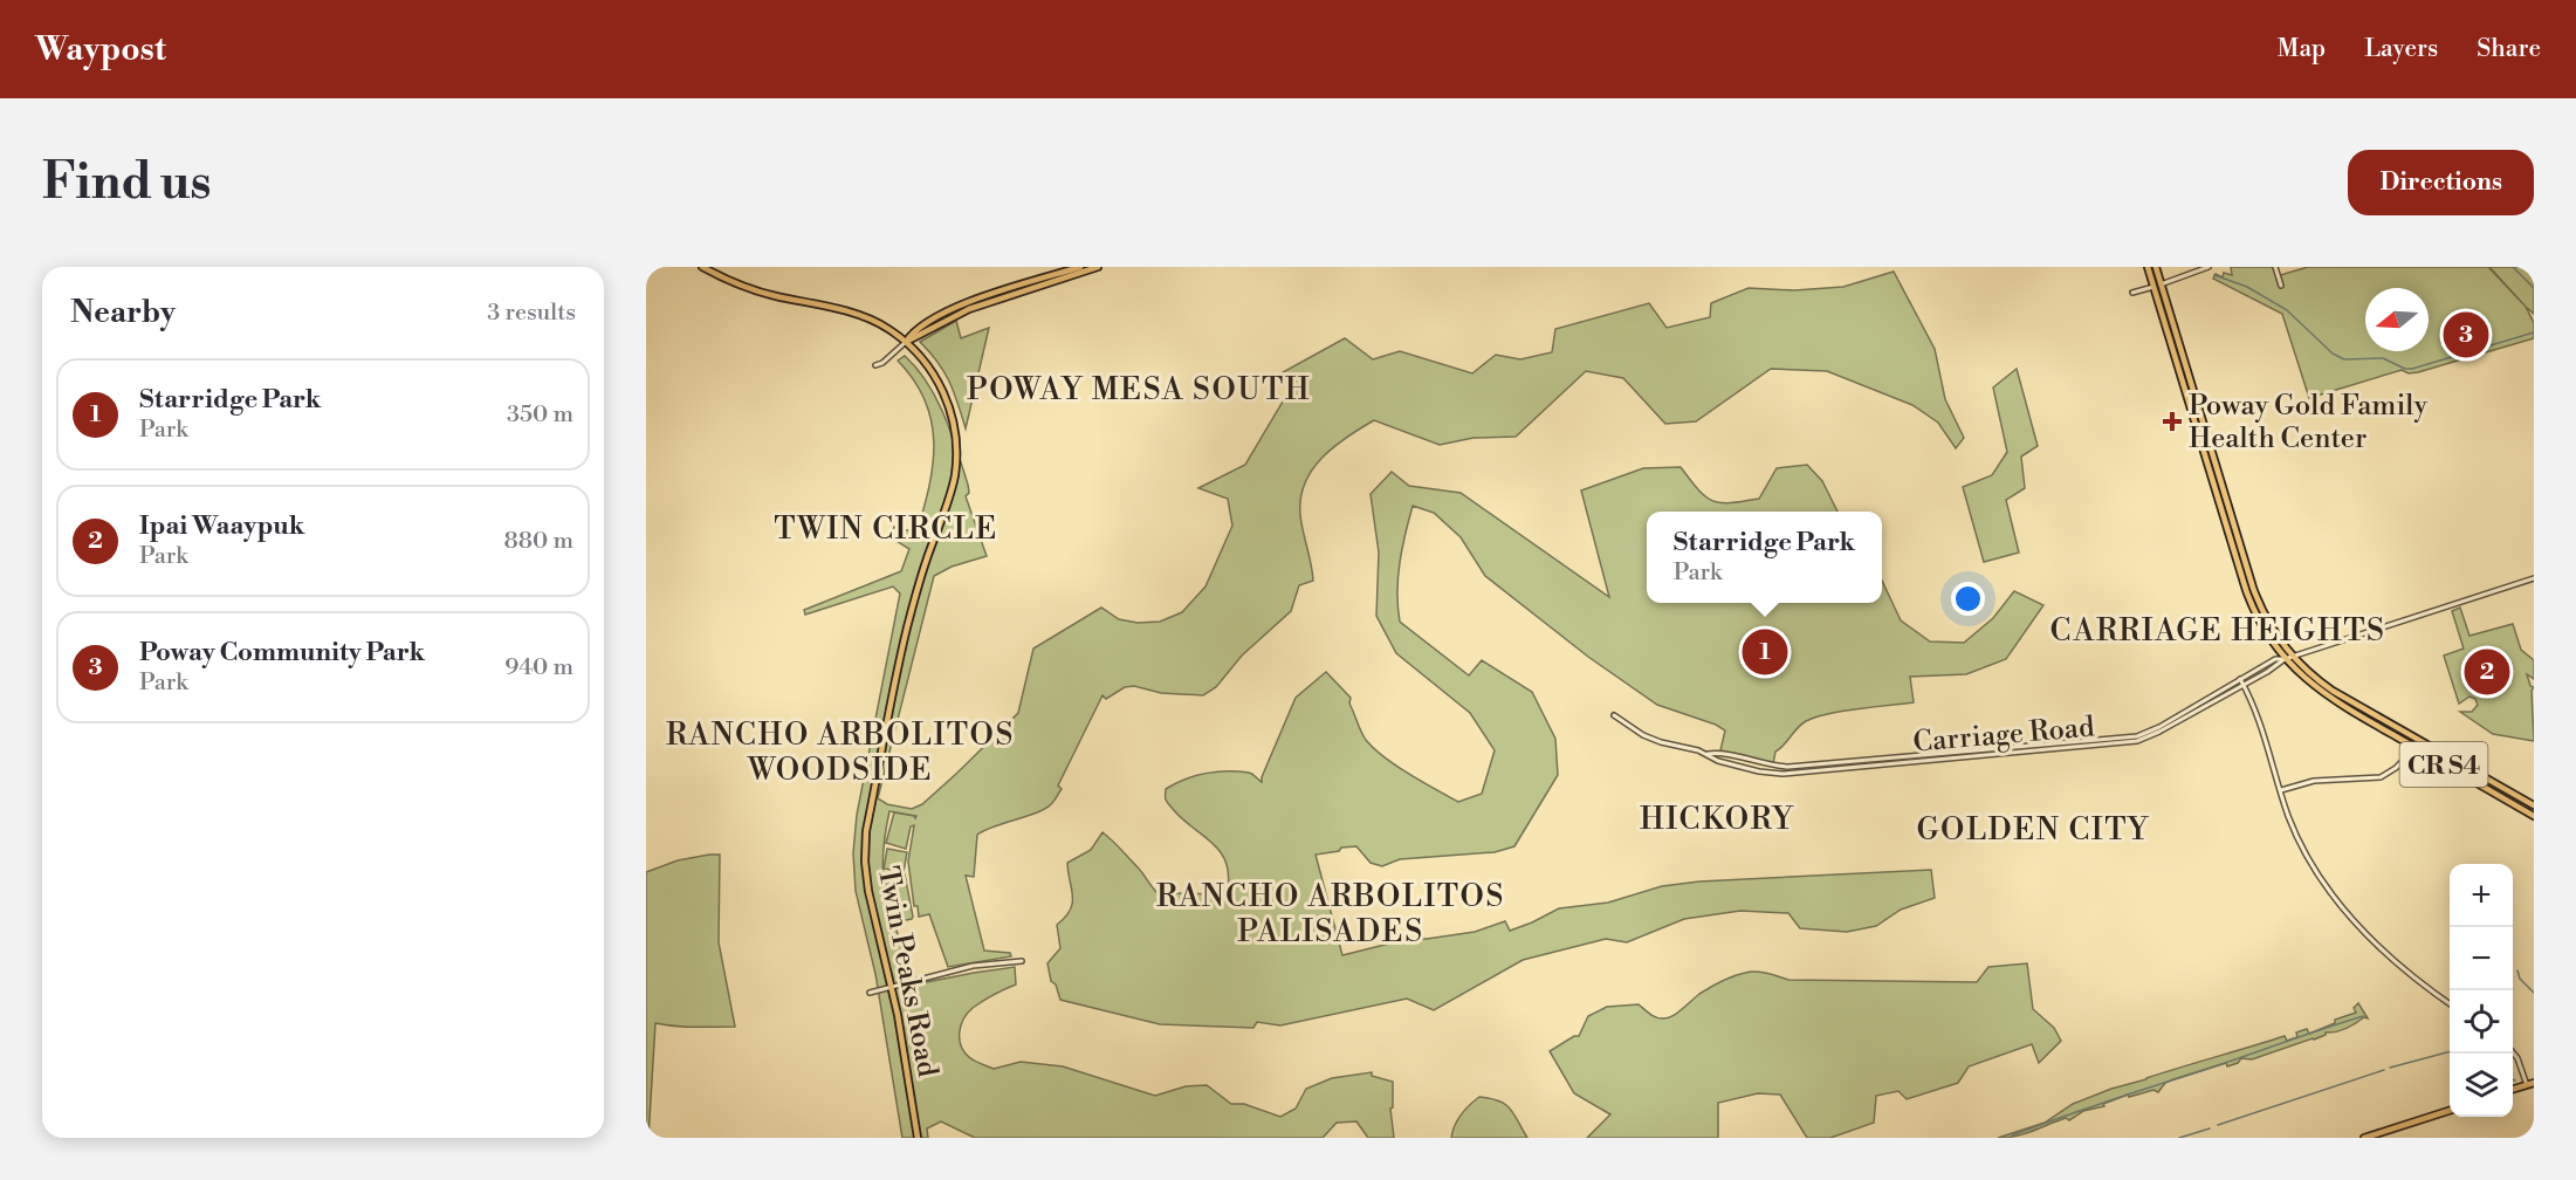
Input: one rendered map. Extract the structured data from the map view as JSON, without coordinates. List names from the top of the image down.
{
  "streets": {
    "main road": ["CR S4", "Twin Peaks Road"],
    "street": ["Carriage Road"]
  },
  "crossings": [
    ["Carriage Road", "CR S4"]
  ],
  "districts": [
    "POWAY MESA SOUTH",
    "TWIN CIRCLE",
    "CARRIAGE HEIGHTS",
    "RANCHO ARBOLITOS WOODSIDE",
    "HICKORY",
    "GOLDEN CITY",
    "RANCHO ARBOLITOS PALISADES"
  ],
  "places": {
    "health": ["Poway Gold Family Health Center"]
  },
  "north": "left",
  "page": {
    "header": "Waypost",
    "nav": ["Map", "Layers", "Share"],
    "buttons": "Directions",
    "title": "Find us",
    "heading": ["Nearby", "3 results"],
    "pins": ["3", "1", "2"],
    "list": [
      {
        "mark": "1",
        "name": "Starridge Park",
        "note": "Park",
        "value": "350 m"
      },
      {
        "mark": "2",
        "name": "Ipai Waaypuk",
        "note": "Park",
        "value": "880 m"
      },
      {
        "mark": "3",
        "name": "Poway Community Park",
        "note": "Park",
        "value": "940 m"
      }
    ],
    "popup": ["Starridge Park", "Park"],
    "map_buttons": ["+", "−"]
  }
}
